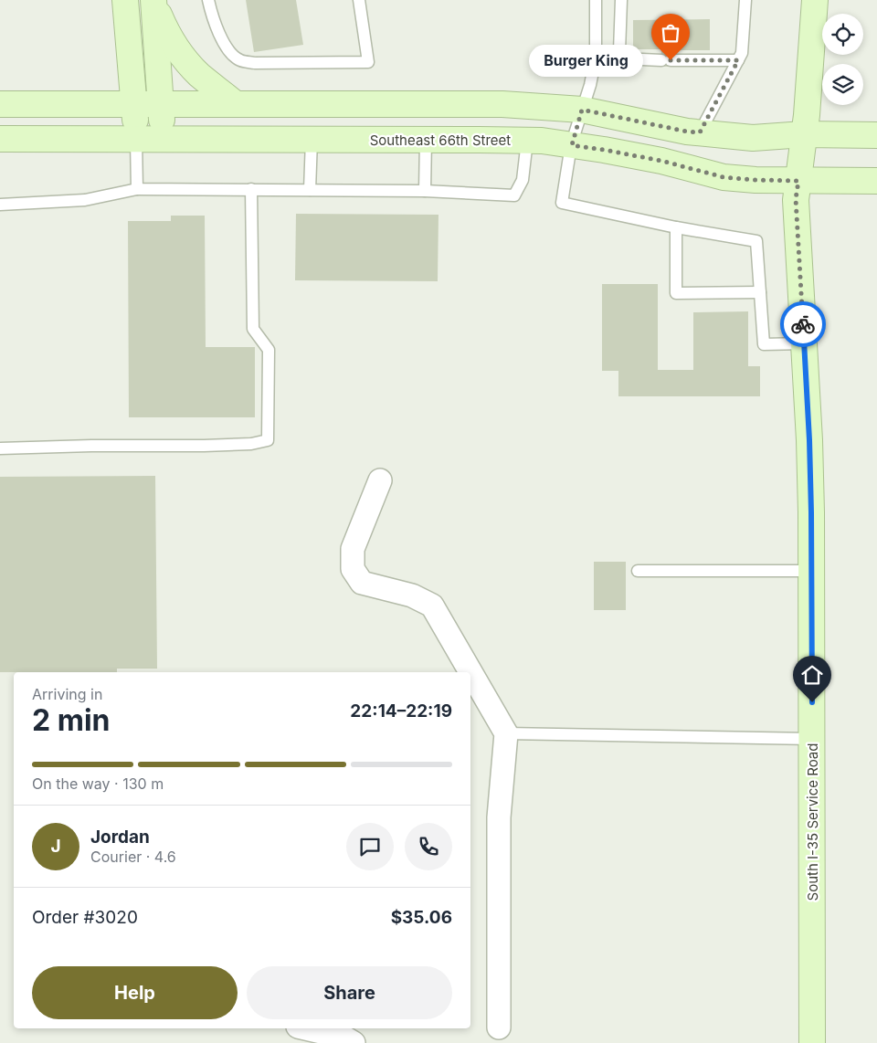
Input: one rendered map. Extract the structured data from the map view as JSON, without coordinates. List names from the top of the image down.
{
  "streets": {
    "main road": ["Southeast 66th Street", "South I-35 Service Road"]
  },
  "crossings": [
    ["Southeast 66th Street", "South I-35 Service Road"]
  ],
  "places": ["Burger King"],
  "page": {
    "bubble": "Burger King",
    "heading": ["2 min", "Arriving in", "22:14–22:19"],
    "panel": [
      "Jordan",
      "Courier · 4.6",
      "Order #3020",
      "$35.06"
    ],
    "bar": "On the way · 130 m",
    "round": "J",
    "buttons": ["Help", "Share"]
  }
}
